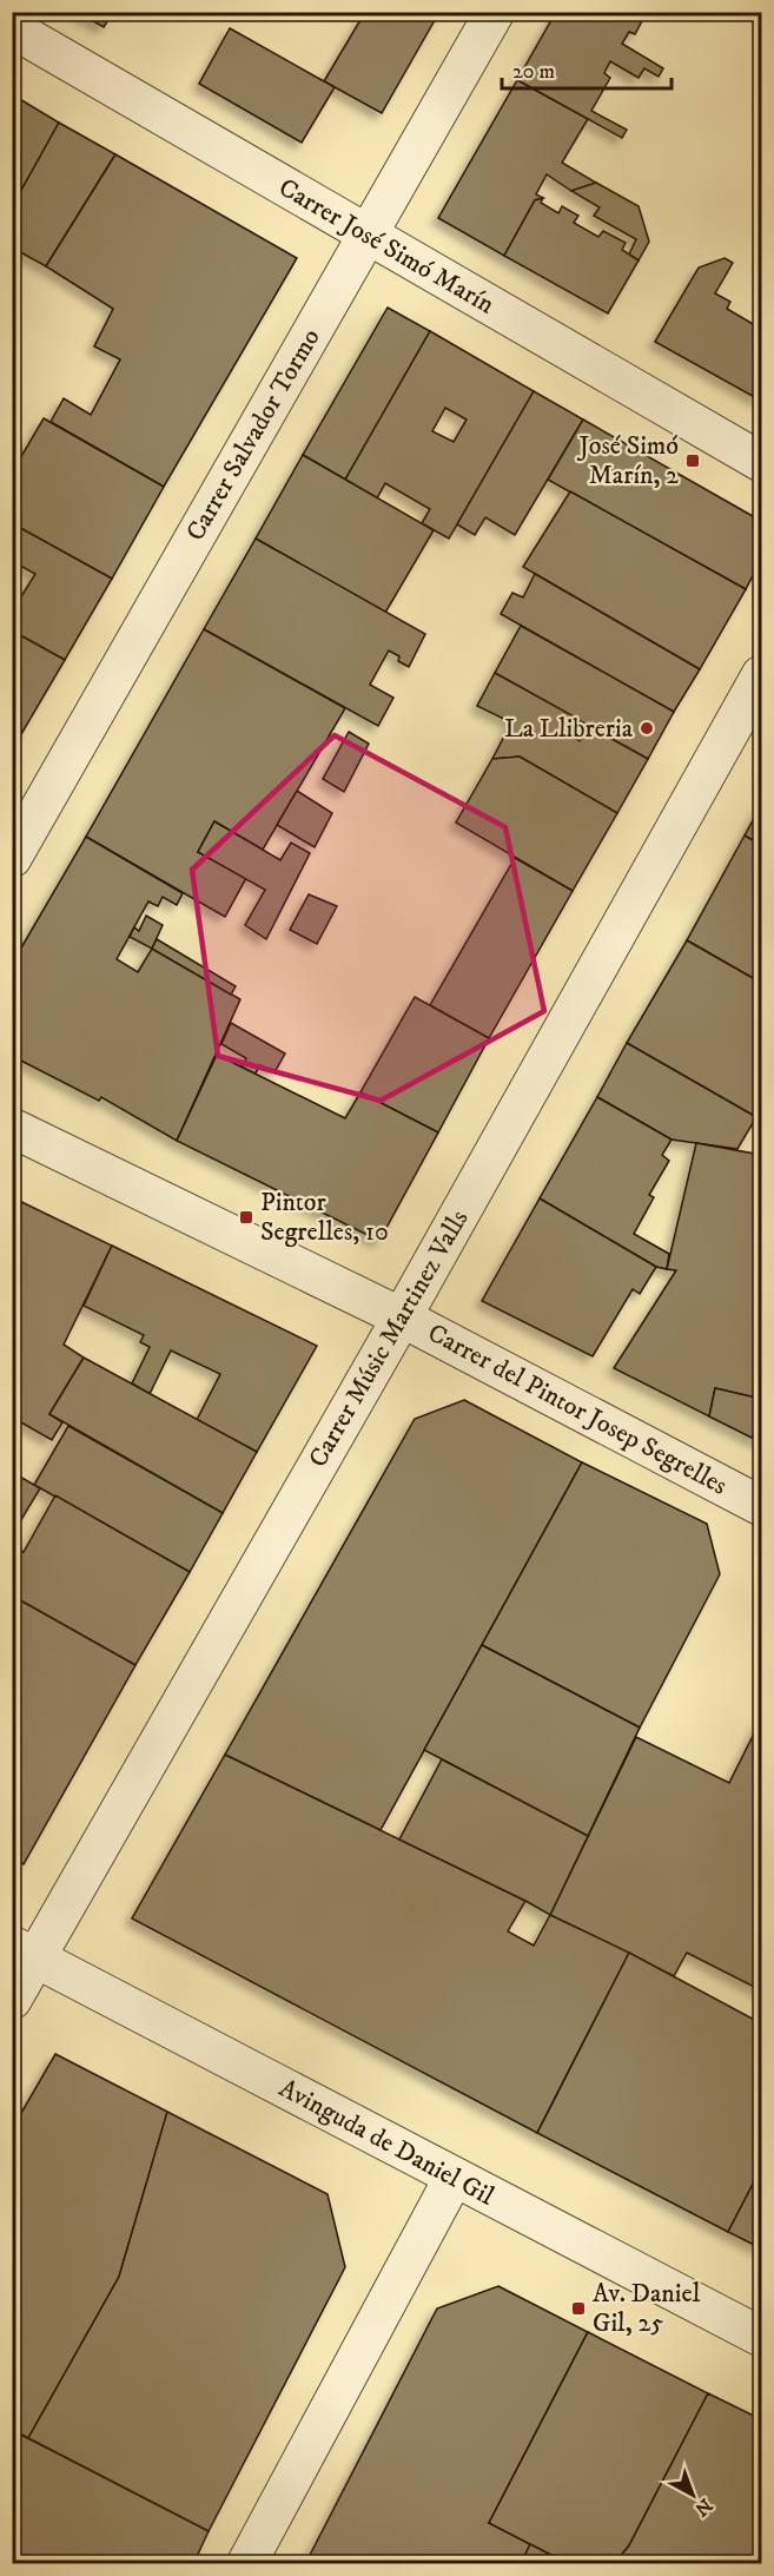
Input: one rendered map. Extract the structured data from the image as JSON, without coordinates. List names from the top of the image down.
{
  "streets": {
    "street": [
      "Carrer José Simó Marín",
      "Carrer Salvador Tormo",
      "Carrer Músic Martinez Valls",
      "Carrer del Pintor Josep Segrelles",
      "Avinguda de Daniel Gil"
    ]
  },
  "crossings": [
    ["Carrer José Simó Marín", "Carrer Salvador Tormo"],
    ["Carrer Músic Martinez Valls", "Carrer del Pintor Josep Segrelles"],
    ["Carrer Músic Martinez Valls", "Avinguda de Daniel Gil"]
  ],
  "places": {
    "transit": ["José Simó Marín, 2", "Pintor Segrelles, 10", "Av. Daniel Gil, 25"],
    "other": ["La Llibreria"]
  },
  "scale_bar": "20 m",
  "north": "bottom right"
}
